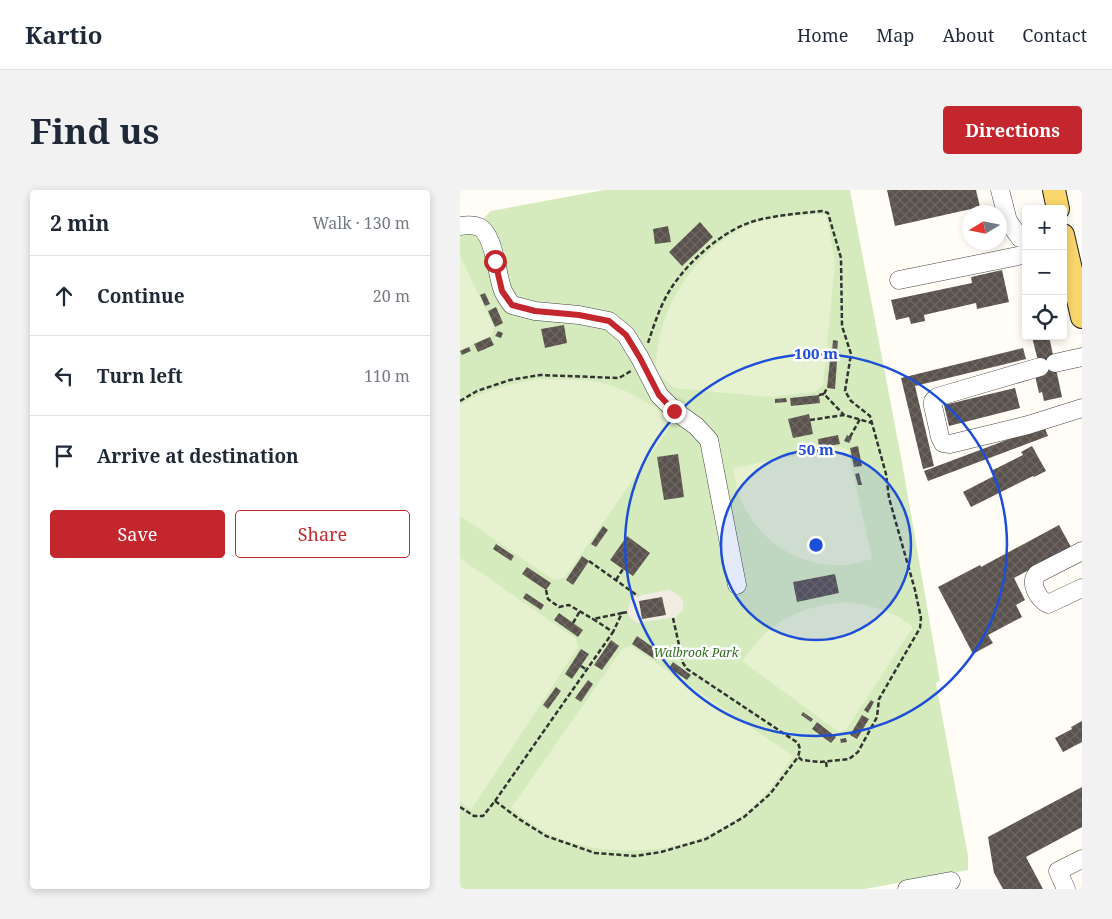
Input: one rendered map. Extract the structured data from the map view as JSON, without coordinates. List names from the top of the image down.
{
  "parks": ["Walbrook Park"],
  "north": "left",
  "page": {
    "header": "Kartio",
    "nav": [
      "Home",
      "Map",
      "About",
      "Contact"
    ],
    "buttons": [
      "Directions",
      ["Save", "Share"]
    ],
    "title": "Find us",
    "heading": ["2 min", "Walk · 130 m"],
    "map_buttons": ["+", "−"],
    "list": [
      ["Continue", "20 m"],
      ["Turn left", "110 m"],
      "Arrive at destination"
    ]
  },
  "rings": ["100 m", "50 m"]
}
